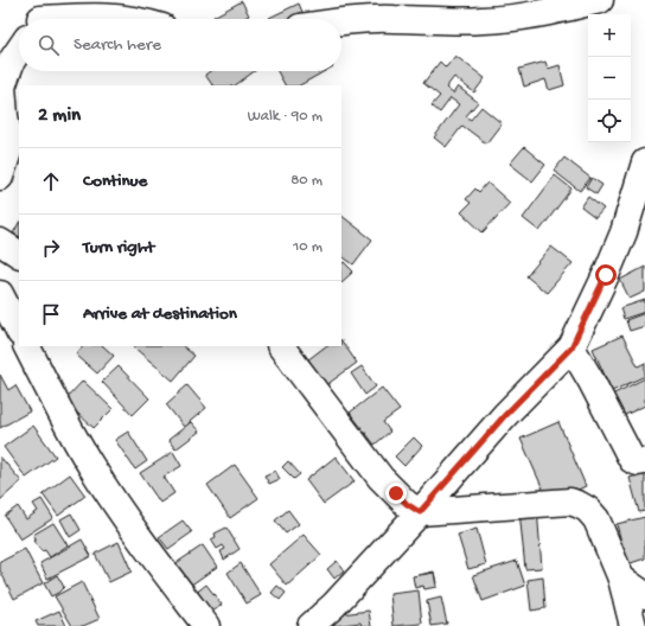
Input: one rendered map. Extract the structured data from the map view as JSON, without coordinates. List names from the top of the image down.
{
  "page": {
    "map_buttons": ["+", "−"],
    "search": "Search here",
    "heading": ["2 min", "Walk · 90 m"],
    "list": [
      ["Continue", "80 m"],
      ["Turn right", "10 m"],
      "Arrive at destination"
    ]
  }
}
